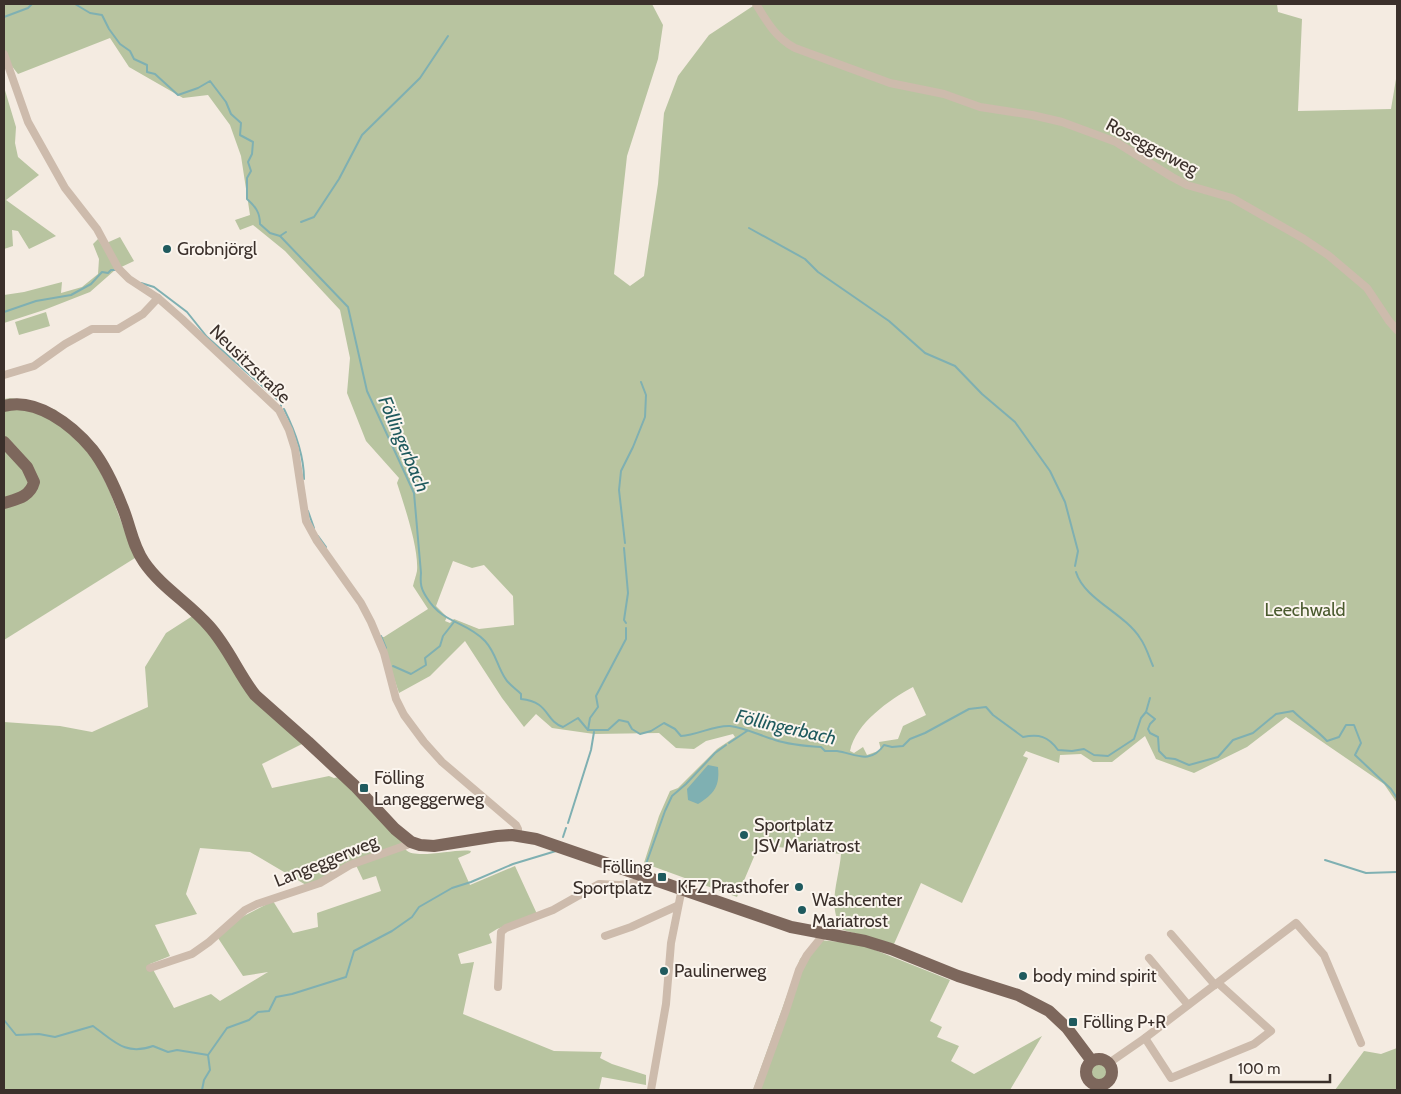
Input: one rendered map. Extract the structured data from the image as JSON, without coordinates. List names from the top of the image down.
{
  "streets": {
    "street": ["Roseggerweg", "Neusitzstraße", "Langeggerweg"]
  },
  "water": ["Föllingerbach"],
  "parks": ["Leechwald"],
  "places": {
    "other": [
      "Grobnjörgl",
      "Sportplatz JSV Mariatrost",
      "KFZ Prasthofer",
      "Washcenter Mariatrost",
      "Paulinerweg",
      "body mind spirit"
    ],
    "transit": ["Fölling Langeggerweg", "Fölling Sportplatz", "Fölling P+R"]
  },
  "scale_bar": "100 m"
}
